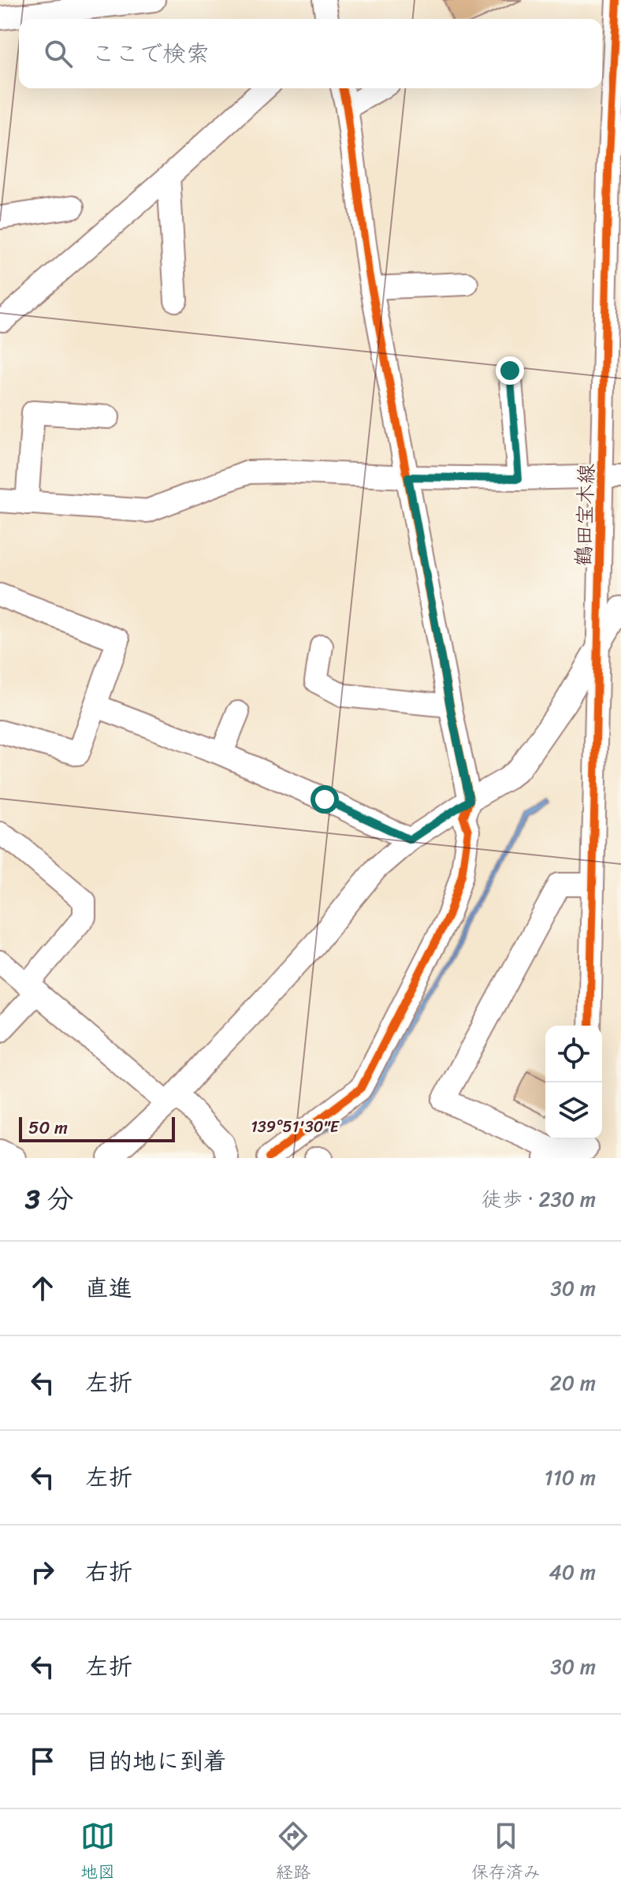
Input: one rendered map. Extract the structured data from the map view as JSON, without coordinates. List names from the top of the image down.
{
  "streets": {
    "street": ["鶴田宝木線"]
  },
  "scale_bar": "50 m",
  "page": {
    "search": "ここで検索",
    "scale": "50 m",
    "heading": ["3 分", "徒歩 · 230 m"],
    "list": [
      ["直進", "30 m"],
      ["左折", "20 m"],
      ["左折", "110 m"],
      ["右折", "40 m"],
      ["左折", "30 m"],
      "目的地に到着"
    ],
    "nav": ["地図", "経路", "保存済み"]
  },
  "coordinates": ["139°51'30\"E"]
}
